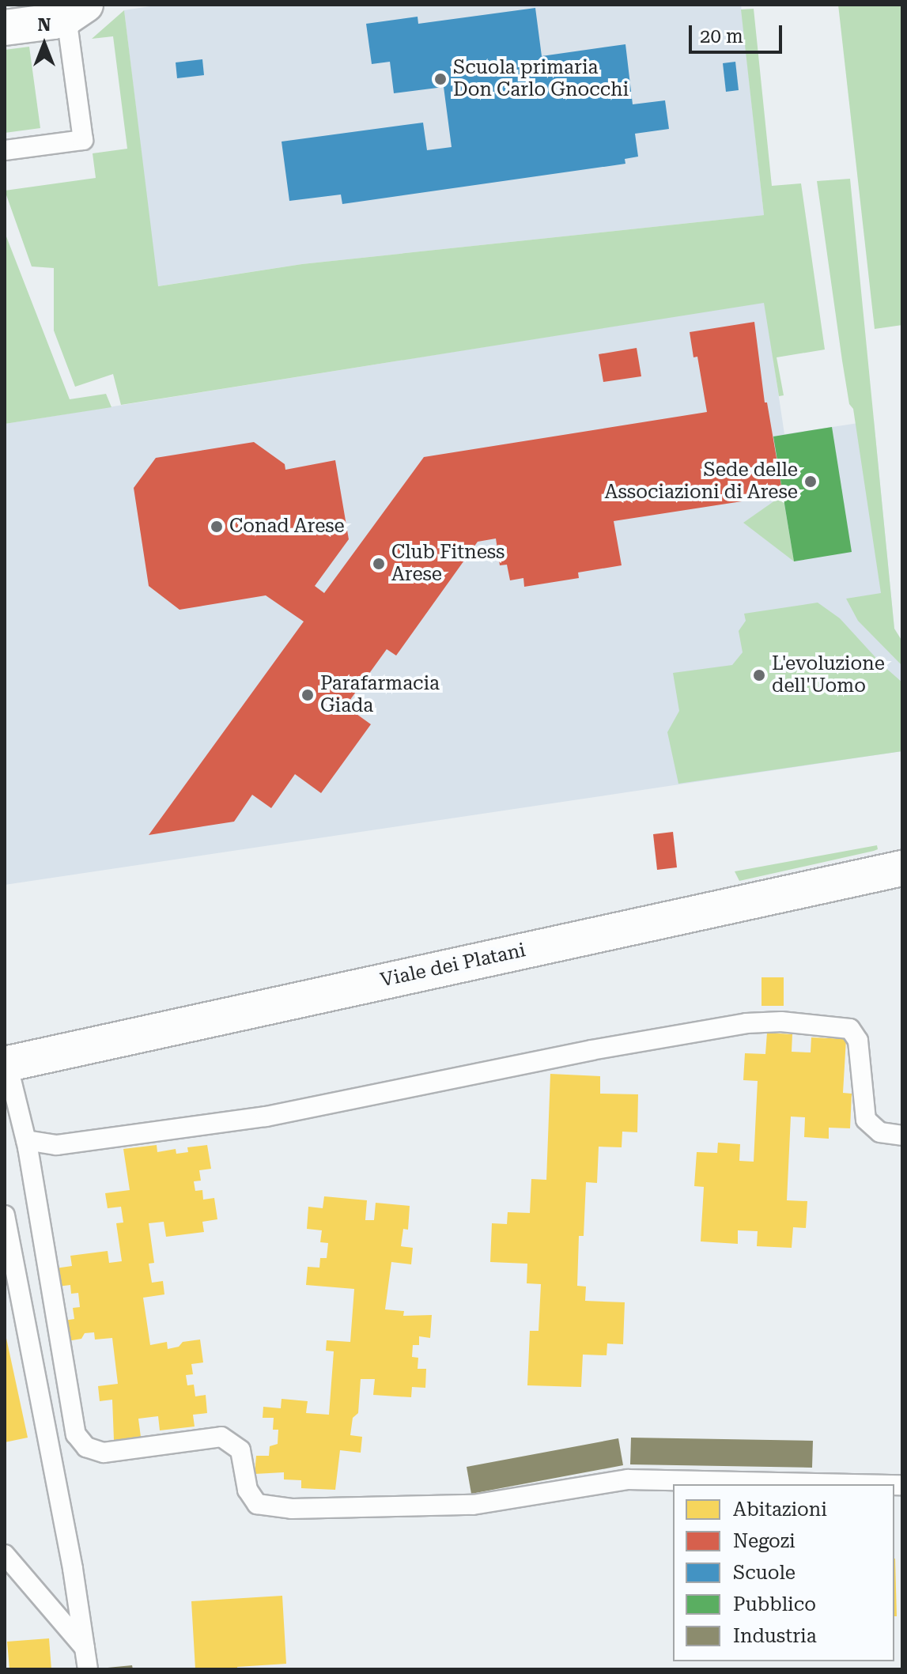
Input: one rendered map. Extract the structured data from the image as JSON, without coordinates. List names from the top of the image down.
{
  "streets": {
    "street": ["Viale dei Platani"]
  },
  "places": [
    "Scuola primaria Don Carlo Gnocchi",
    "Sede delle Associazioni di Arese",
    "Conad Arese",
    "Club Fitness Arese",
    "L'evoluzione dell'Uomo",
    "Parafarmacia Giada"
  ],
  "legend": [
    "Abitazioni",
    "Negozi",
    "Scuole",
    "Pubblico",
    "Industria"
  ],
  "scale_bar": "20 m",
  "north": "top"
}
